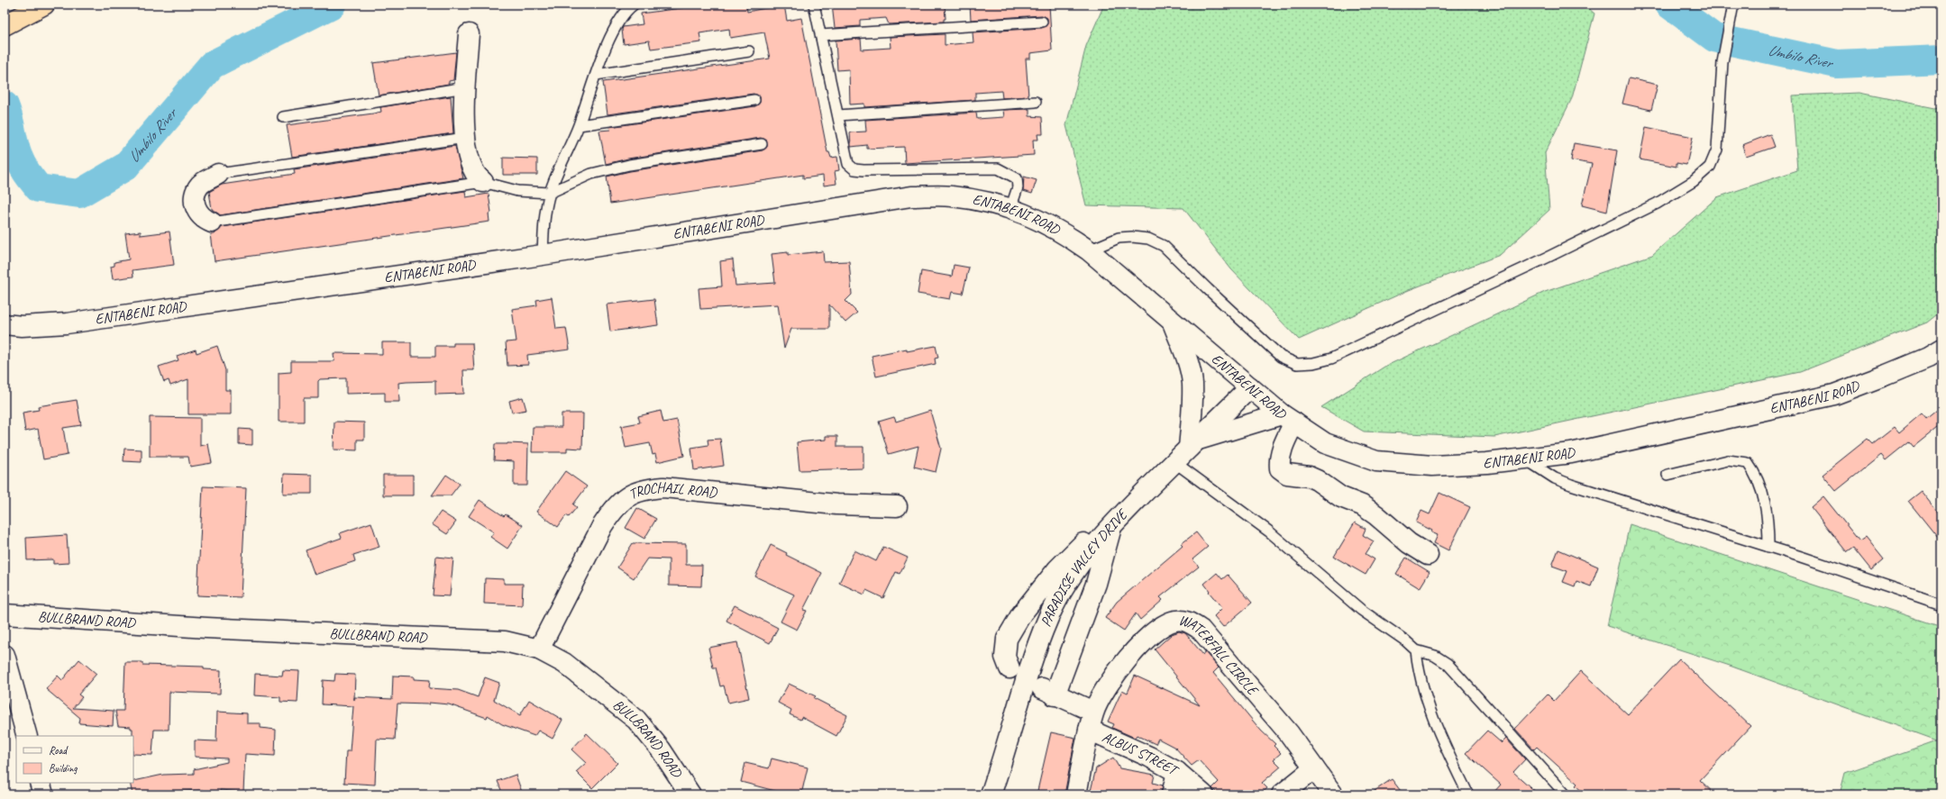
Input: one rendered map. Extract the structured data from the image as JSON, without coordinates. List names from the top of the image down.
{
  "streets": {
    "street": [
      "ENTABENI ROAD",
      "TROCHAIL ROAD",
      "PARADISE VALLEY DRIVE",
      "BULLBRAND ROAD",
      "WATERFALL CIRCLE",
      "ALBUS STREET"
    ]
  },
  "crossings": [
    ["ENTABENI ROAD", "PARADISE VALLEY DRIVE"],
    ["TROCHAIL ROAD", "BULLBRAND ROAD"],
    ["WATERFALL CIRCLE", "ALBUS STREET"]
  ],
  "water": ["Umbilo River"],
  "legend": ["Road", "Building"]
}
